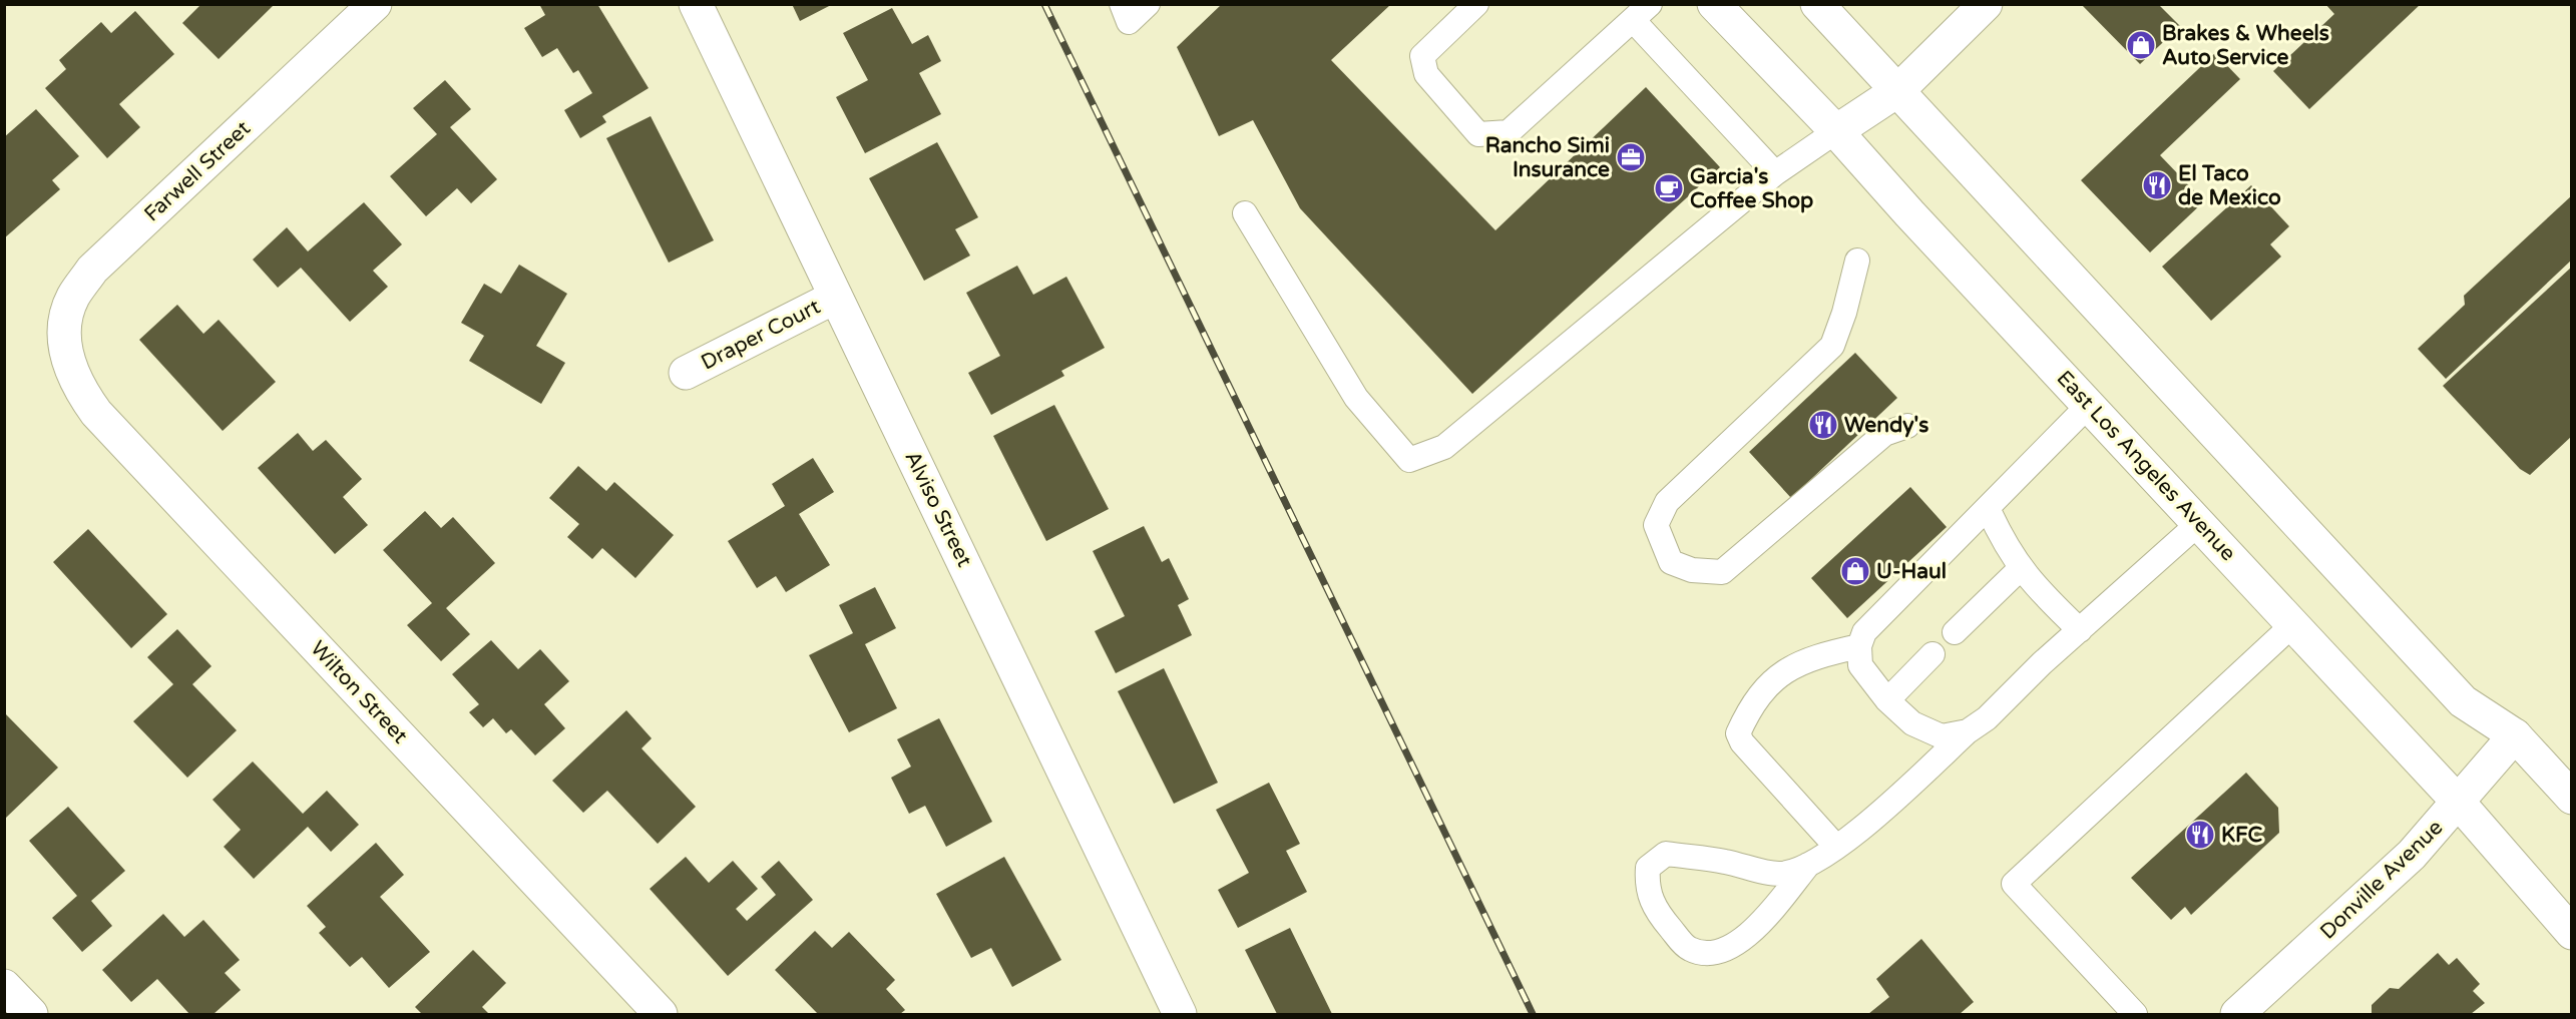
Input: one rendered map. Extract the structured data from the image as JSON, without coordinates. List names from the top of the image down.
{
  "streets": {
    "street": [
      "Farwell Street",
      "Draper Court",
      "East Los Angeles Avenue",
      "Alviso Street",
      "Wilton Street",
      "Donville Avenue"
    ]
  },
  "crossings": [
    ["Farwell Street", "Wilton Street"],
    ["Draper Court", "Alviso Street"],
    ["East Los Angeles Avenue", "Donville Avenue"]
  ],
  "places": {
    "shop": ["Brakes & Wheels Auto Service", "U-Haul"],
    "office": ["Rancho Simi Insurance"],
    "restaurant": ["El Taco de Mexico", "Wendy's", "KFC"],
    "cafe": ["Garcia's Coffee Shop"]
  }
}
